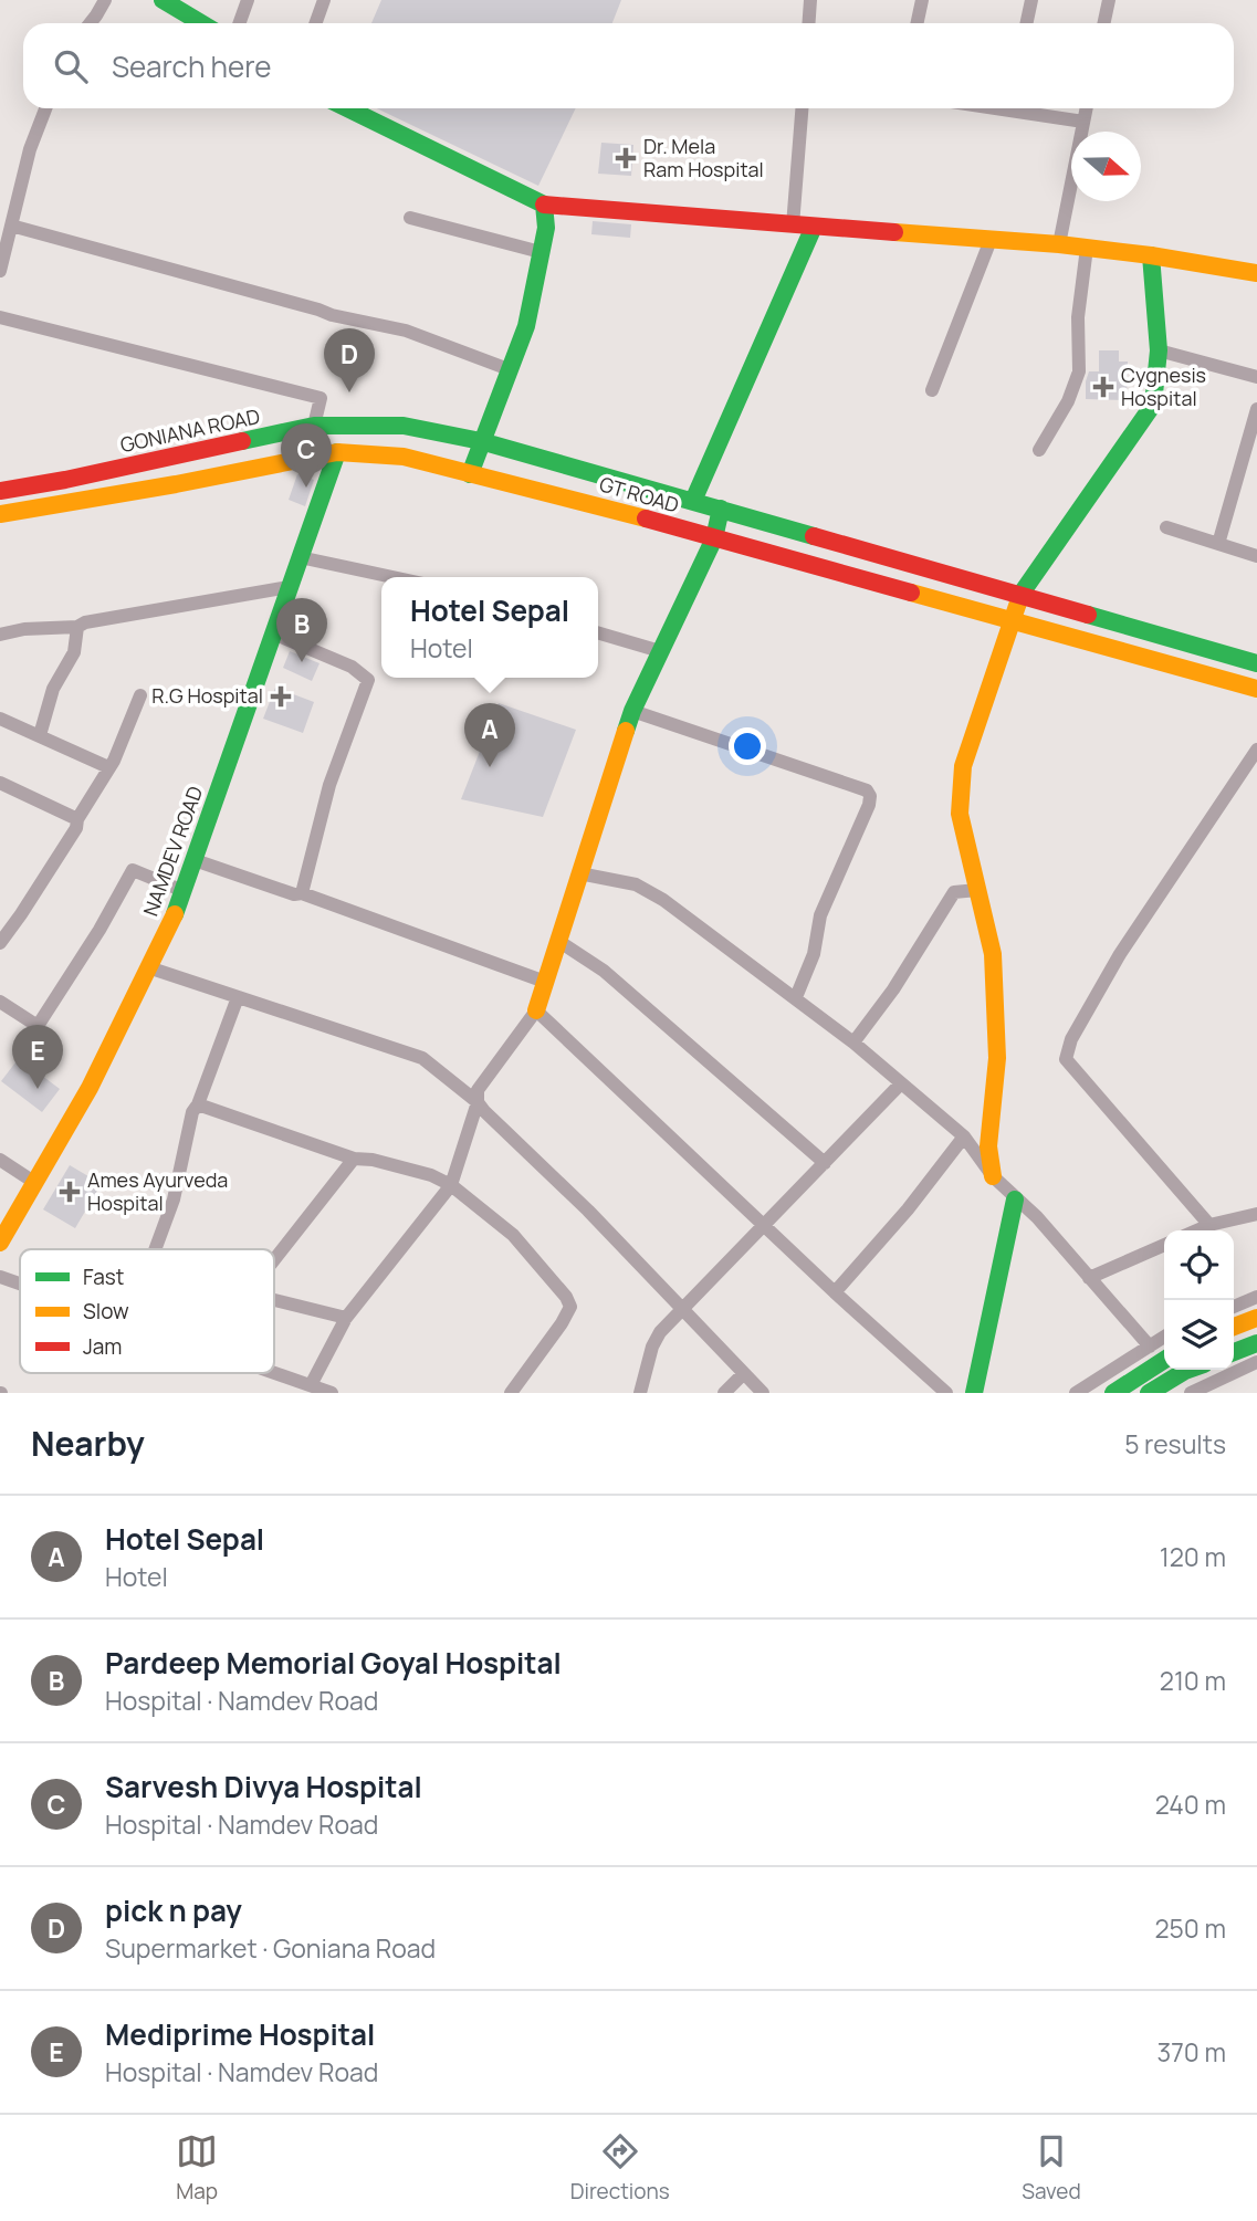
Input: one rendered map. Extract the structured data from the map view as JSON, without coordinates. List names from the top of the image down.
{
  "streets": {
    "main road": ["GONIANA ROAD", "GT ROAD", "NAMDEV ROAD"]
  },
  "crossings": [
    ["GONIANA ROAD", "GT ROAD"],
    ["GT ROAD", "NAMDEV ROAD"]
  ],
  "places": {
    "health": [
      "Dr. Mela Ram Hospital",
      "Cygnesis Hospital",
      "R.G Hospital",
      "Ames Ayurveda Hospital"
    ]
  },
  "legend": ["Fast", "Slow", "Jam"],
  "north": "right",
  "page": {
    "search": "Search here",
    "pins": [
      "D",
      "C",
      "B",
      "A",
      "E"
    ],
    "popup": ["Hotel Sepal", "Hotel"],
    "heading": ["Nearby", "5 results"],
    "list": [
      {
        "mark": "A",
        "name": "Hotel Sepal",
        "note": "Hotel",
        "value": "120 m"
      },
      {
        "mark": "B",
        "name": "Pardeep Memorial Goyal Hospital",
        "note": "Hospital · Namdev Road",
        "value": "210 m"
      },
      {
        "mark": "C",
        "name": "Sarvesh Divya Hospital",
        "note": "Hospital · Namdev Road",
        "value": "240 m"
      },
      {
        "mark": "D",
        "name": "pick n pay",
        "note": "Supermarket · Goniana Road",
        "value": "250 m"
      },
      {
        "mark": "E",
        "name": "Mediprime Hospital",
        "note": "Hospital · Namdev Road",
        "value": "370 m"
      }
    ],
    "nav": ["Map", "Directions", "Saved"]
  }
}
